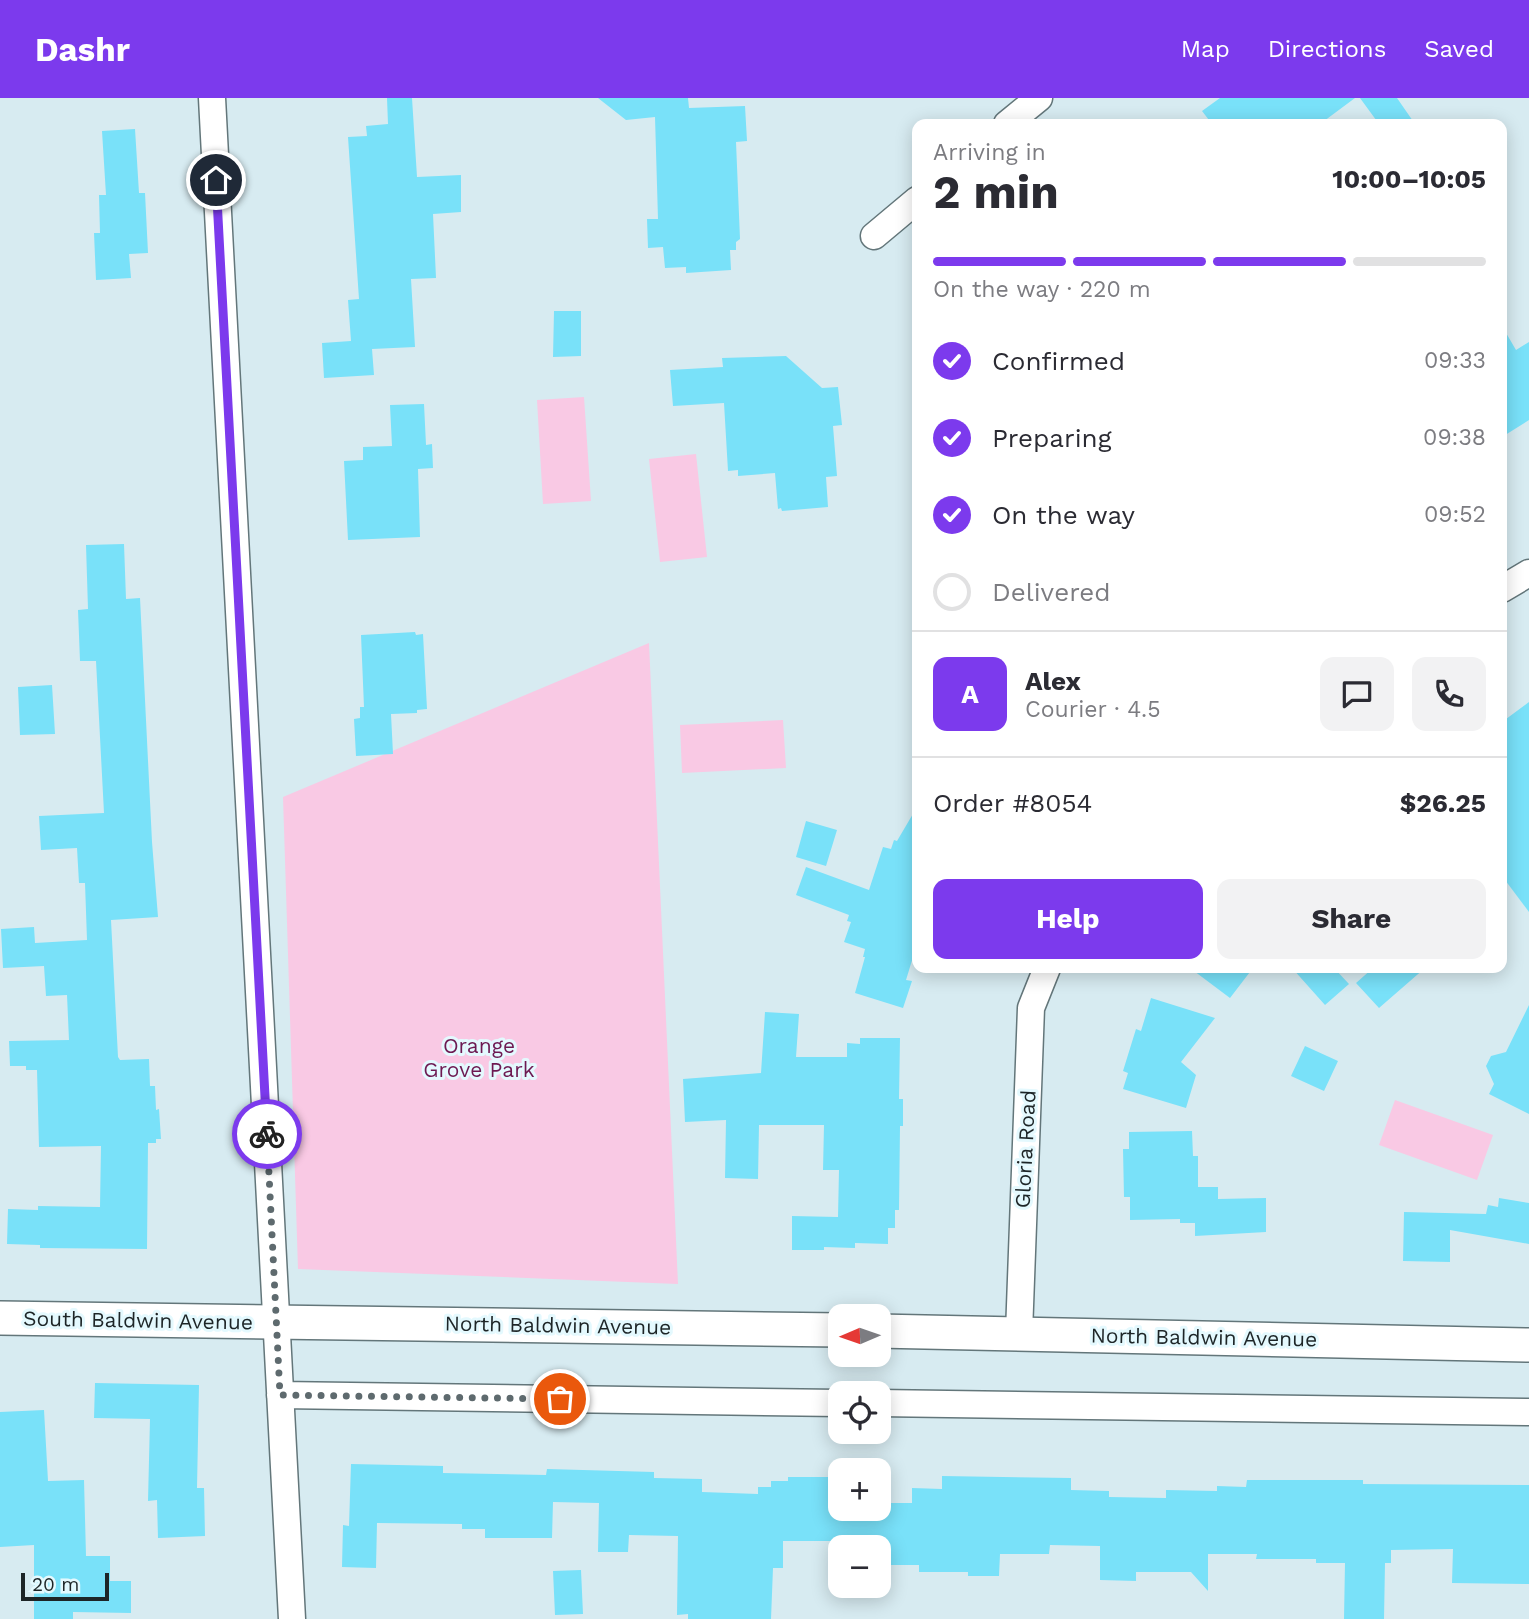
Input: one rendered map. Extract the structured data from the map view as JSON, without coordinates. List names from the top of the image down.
{
  "streets": {
    "street": ["Gloria Road", "South Baldwin Avenue", "North Baldwin Avenue"]
  },
  "crossings": [
    ["Gloria Road", "North Baldwin Avenue"],
    ["South Baldwin Avenue", "North Baldwin Avenue"]
  ],
  "parks": ["Orange Grove Park"],
  "scale_bar": "20 m",
  "north": "left",
  "page": {
    "header": "Dashr",
    "nav": ["Map", "Directions", "Saved"],
    "heading": ["2 min", "Arriving in", "10:00–10:05"],
    "panel": [
      "Alex",
      "Courier · 4.5",
      "Order #8054",
      "$26.25"
    ],
    "bar": "On the way · 220 m",
    "list": [
      ["Confirmed", "09:33"],
      ["Preparing", "09:38"],
      ["On the way", "09:52"],
      "Delivered"
    ],
    "round": "A",
    "buttons": ["Help", "Share"],
    "map_buttons": ["+", "−"],
    "scale": "20 m"
  }
}
